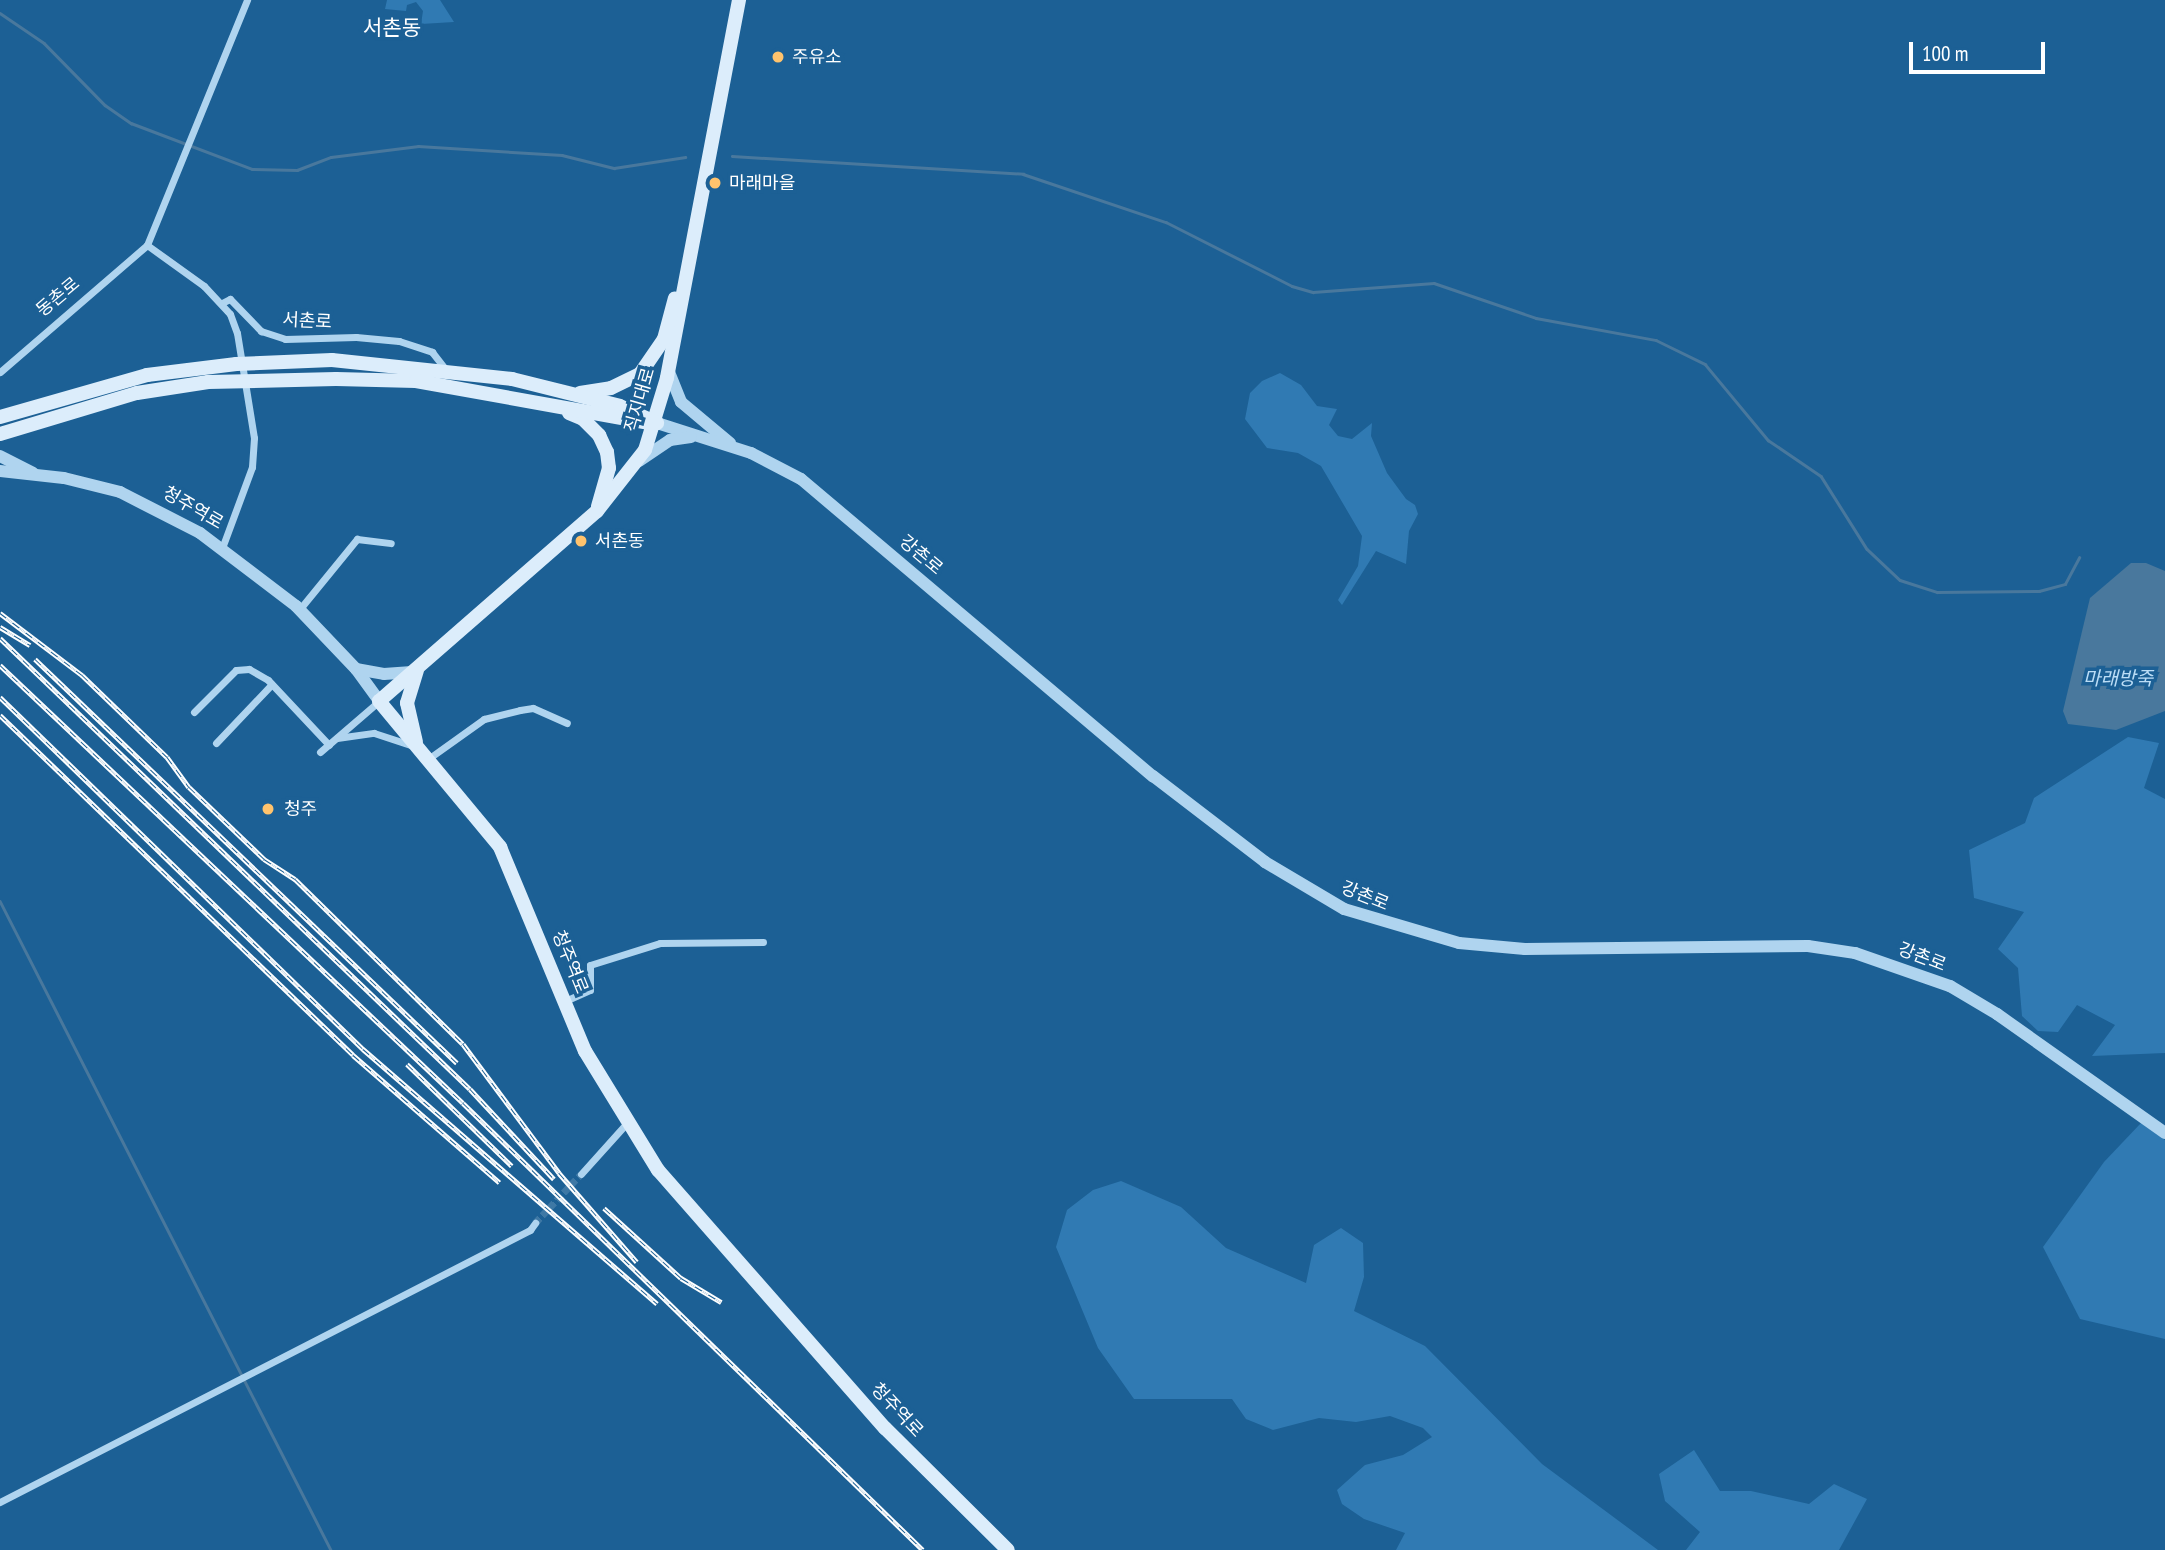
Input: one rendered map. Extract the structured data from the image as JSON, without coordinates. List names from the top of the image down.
{
  "streets": {
    "main road": ["직지대로", "청주역로"],
    "street": ["동촌로", "서촌로", "강촌로"]
  },
  "crossings": [
    ["동촌로", "서촌로"],
    ["직지대로", "청주역로"],
    ["직지대로", "강촌로"]
  ],
  "districts": ["서촌동"],
  "water": ["마래방죽"],
  "places": [
    "주유소",
    "마래마을",
    "서촌동",
    "청주"
  ],
  "scale_bar": "100 m"
}
